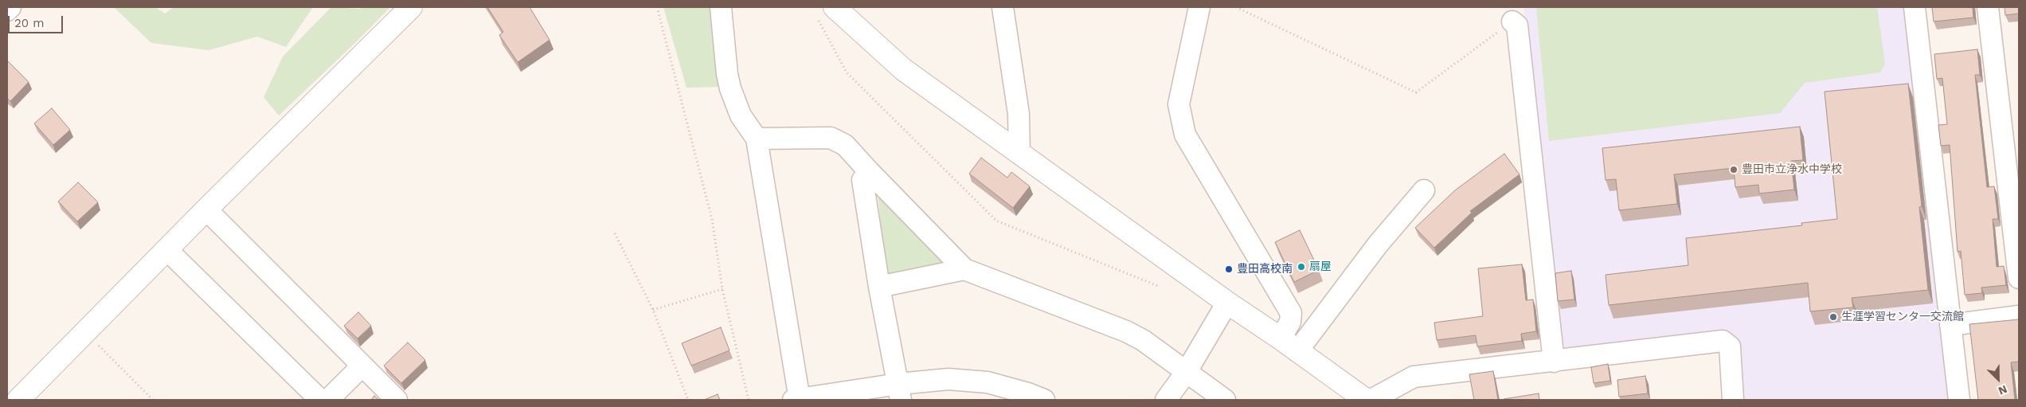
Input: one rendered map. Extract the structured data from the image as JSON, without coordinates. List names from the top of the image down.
{
  "places": [
    "豊田市立浄水中学校",
    "扇屋",
    "豊田高校南",
    "生涯学習センタ一交流館"
  ],
  "scale_bar": "20 m",
  "north": "bottom right"
}
